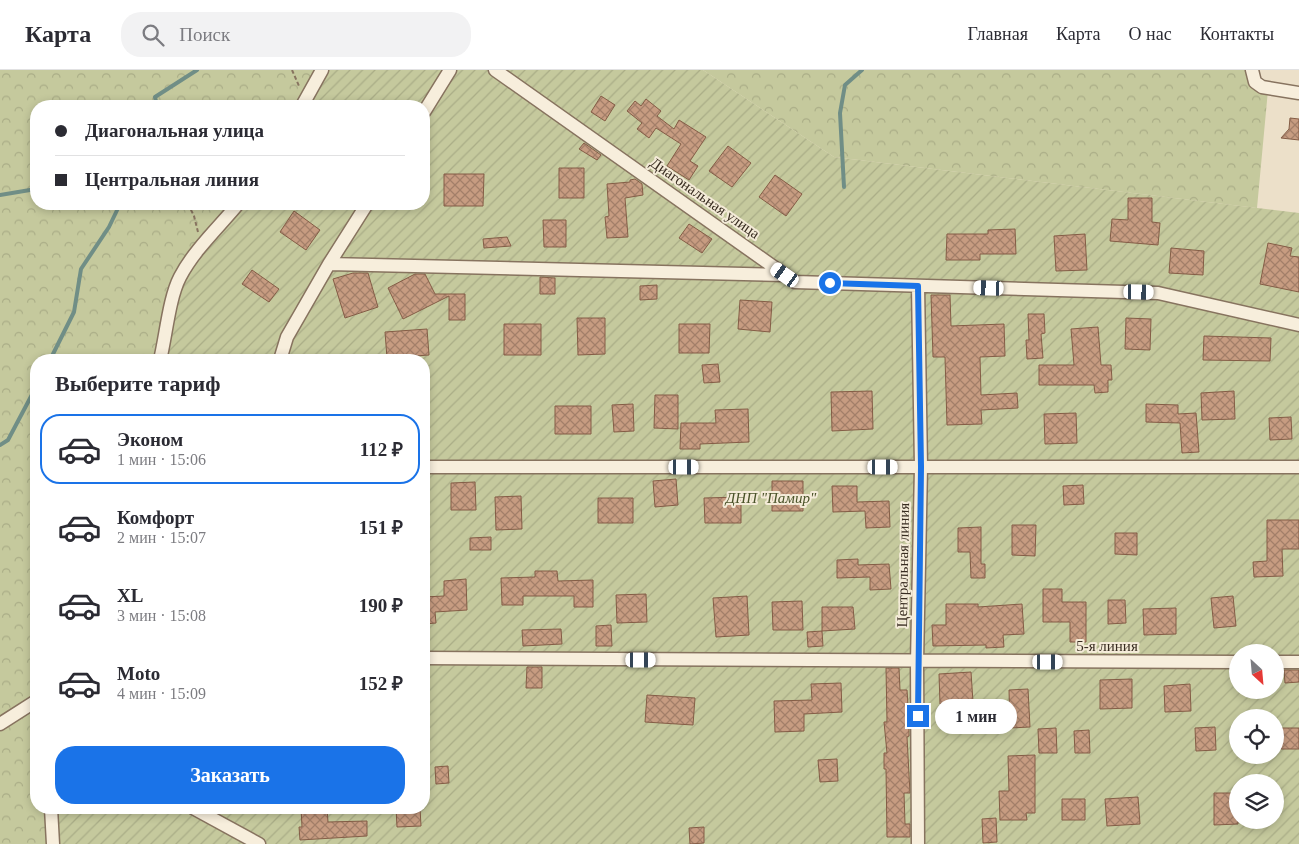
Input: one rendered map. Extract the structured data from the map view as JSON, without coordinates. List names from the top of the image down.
{
  "streets": {
    "street": ["Диагональная улица", "Центральная линия", "5-я линия"]
  },
  "crossings": [
    ["Диагональная улица", "Центральная линия"],
    ["Центральная линия", "5-я линия"]
  ],
  "parks": ["ДНП \"Памир\""],
  "north": "bottom right",
  "page": {
    "header": "Карта",
    "search": "Поиск",
    "nav": [
      "Главная",
      "Карта",
      "О нас",
      "Контакты"
    ],
    "banner": ["Диагональная улица", "Центральная линия"],
    "heading": "Выберите тариф",
    "list": [
      {
        "name": "Эконом",
        "note": "1 мин · 15:06",
        "value": "112 ₽"
      },
      {
        "name": "Комфорт",
        "note": "2 мин · 15:07",
        "value": "151 ₽"
      },
      {
        "name": "XL",
        "note": "3 мин · 15:08",
        "value": "190 ₽"
      },
      {
        "name": "Moto",
        "note": "4 мин · 15:09",
        "value": "152 ₽"
      }
    ],
    "bubble": "1 мин",
    "buttons": "Заказать"
  }
}
